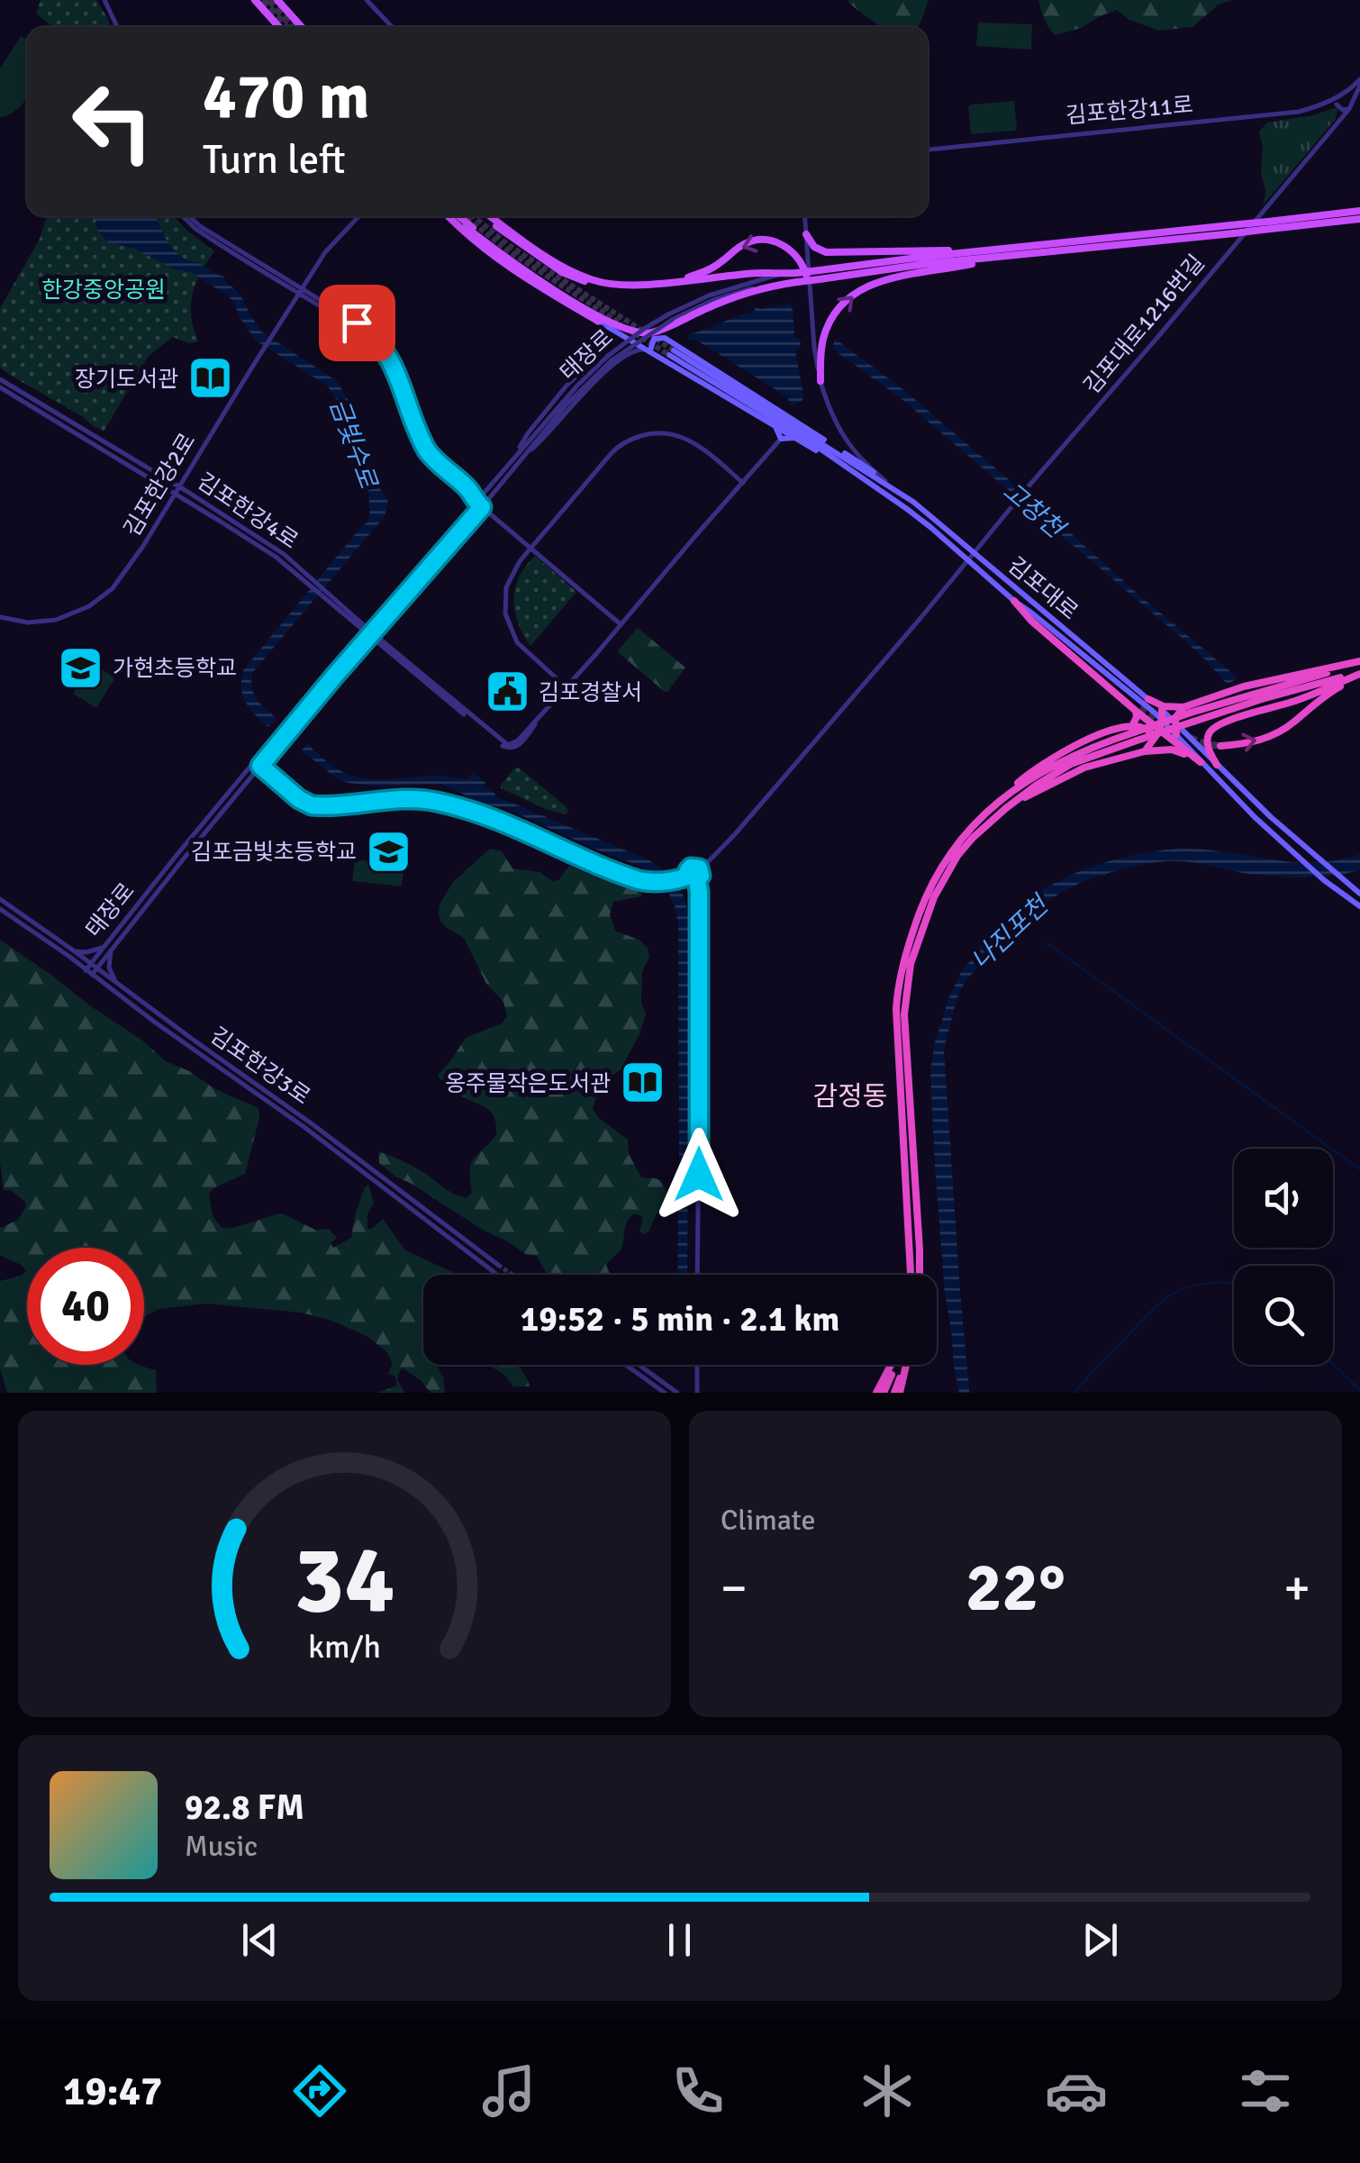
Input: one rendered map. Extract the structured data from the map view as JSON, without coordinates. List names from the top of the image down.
{
  "streets": {
    "main road": ["태장로", "김포대로"],
    "street": [
      "김포한강11로",
      "김포대로1216번길",
      "김포한강2로",
      "김포한강4로",
      "김포한강3로"
    ]
  },
  "crossings": [
    ["김포한강11로", "김포대로1216번길"],
    ["김포대로1216번길", "김포대로"],
    ["태장로", "김포한강4로"],
    ["태장로", "김포한강3로"],
    ["김포한강2로", "김포한강4로"]
  ],
  "districts": ["감정동"],
  "water": ["금빛수로", "고창천", "나진포천"],
  "parks": ["한강중앙공원"],
  "places": {
    "library": ["장기도서관", "옹주물작은도서관"],
    "school or university": ["가현초등학교", "김포금빛초등학교"],
    "public building": ["김포경찰서"]
  },
  "page": {
    "turn": ["470 m", "Turn left"],
    "limit": "40",
    "trip": "19:52 · 5 min · 2.1 km",
    "tile": "Climate",
    "heat": ["−", "22°", "+"],
    "song": ["92.8 FM", "Music"],
    "tabs": "19:47",
    "gauge": ["34", "km/h"]
  }
}
